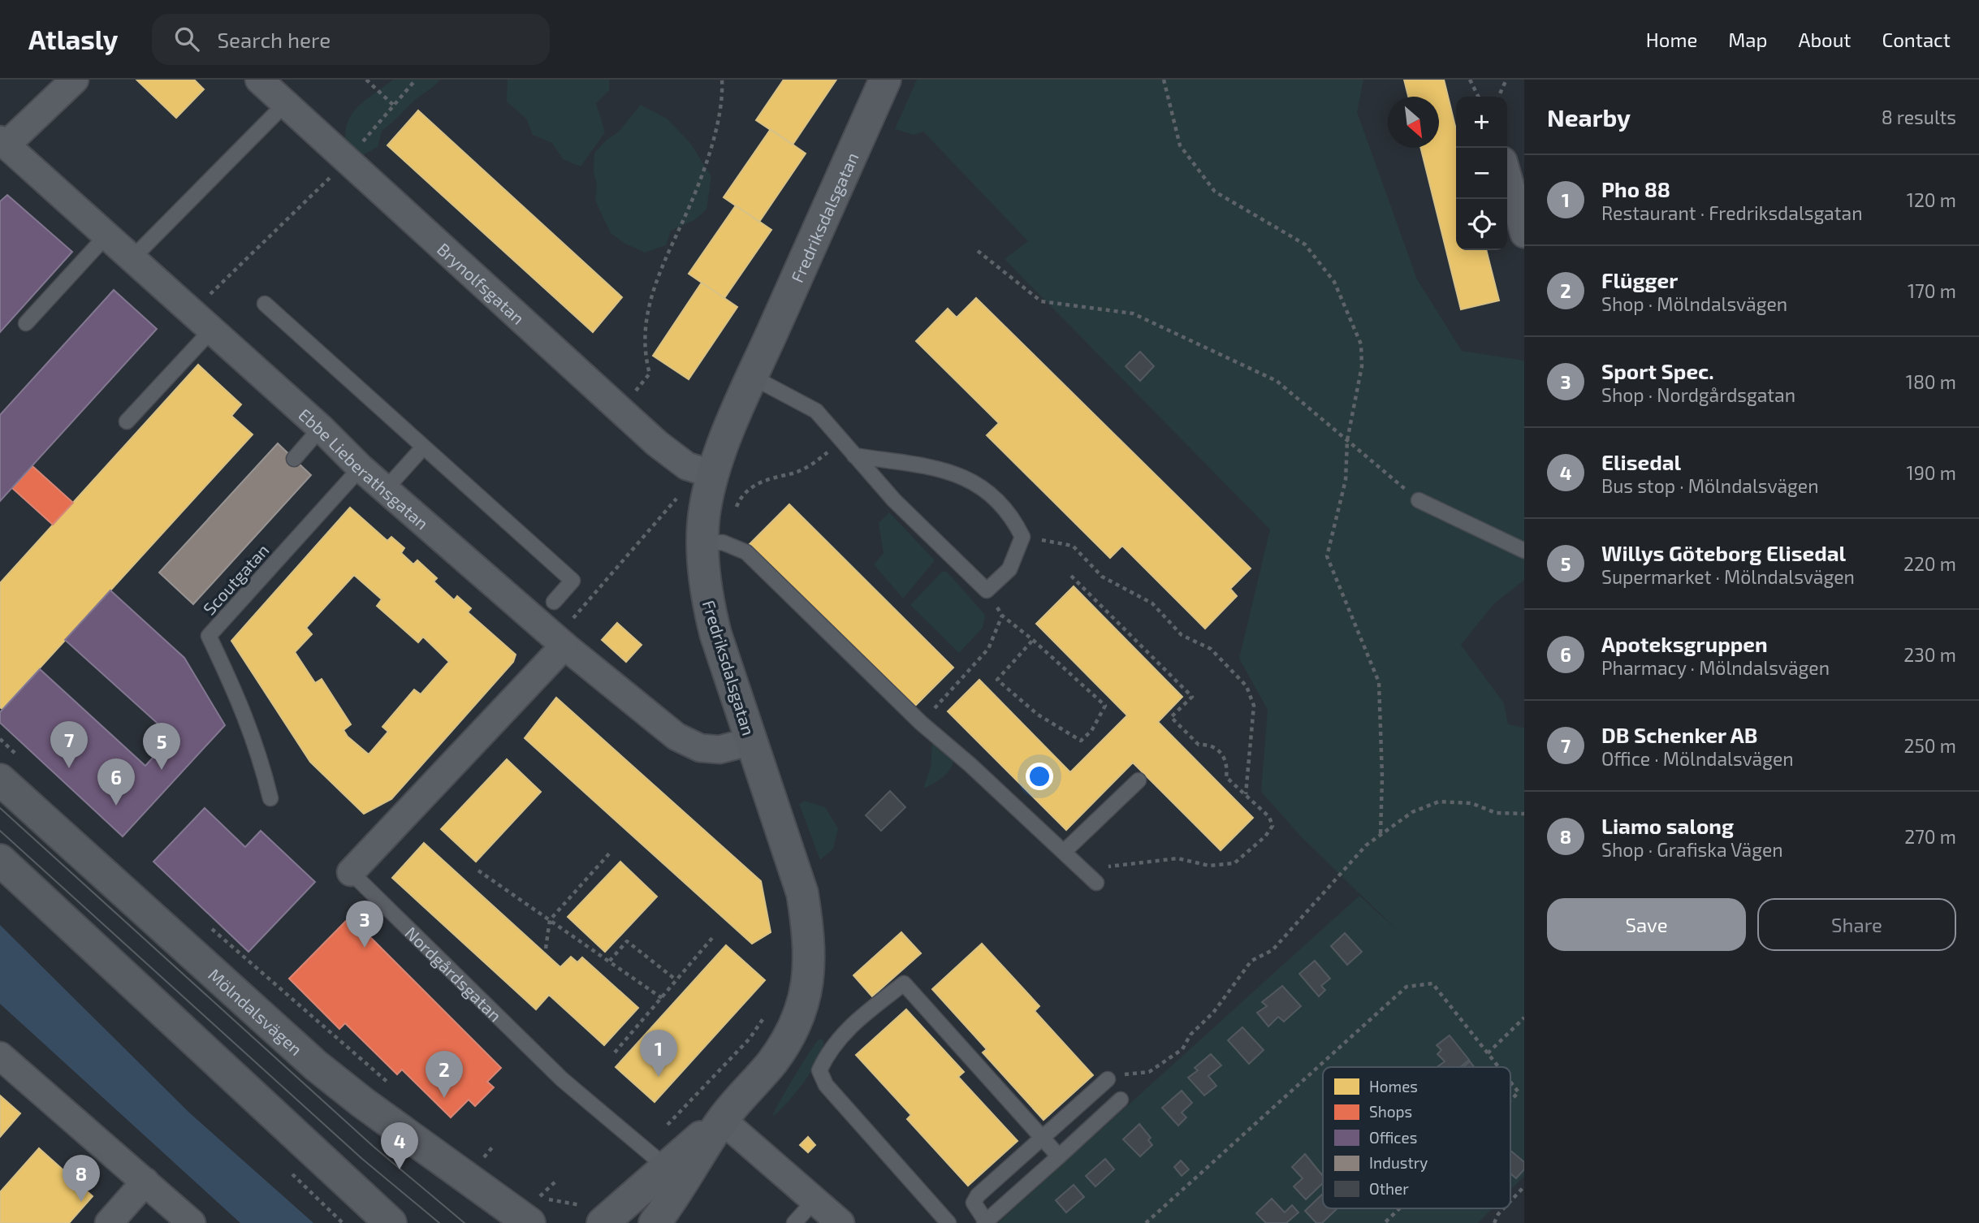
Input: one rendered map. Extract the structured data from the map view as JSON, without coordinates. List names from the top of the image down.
{
  "streets": {
    "street": [
      "Fredriksdalsgatan",
      "Brynolfsgatan",
      "Ebbe Lieberathsgatan",
      "Nordgårdsgatan",
      "Mölndalsvägen"
    ],
    "lane": ["Scoutgatan"]
  },
  "crossings": [
    ["Fredriksdalsgatan", "Brynolfsgatan"],
    ["Fredriksdalsgatan", "Ebbe Lieberathsgatan"],
    ["Fredriksdalsgatan", "Nordgårdsgatan"],
    ["Ebbe Lieberathsgatan", "Scoutgatan"],
    ["Ebbe Lieberathsgatan", "Nordgårdsgatan"]
  ],
  "legend": [
    "Homes",
    "Shops",
    "Offices",
    "Industry",
    "Other"
  ],
  "north": "bottom right",
  "page": {
    "header": "Atlasly",
    "search": "Search here",
    "nav": [
      "Home",
      "Map",
      "About",
      "Contact"
    ],
    "heading": ["Nearby", "8 results"],
    "map_buttons": ["+", "−"],
    "list": [
      {
        "mark": "1",
        "name": "Pho 88",
        "note": "Restaurant · Fredriksdalsgatan",
        "value": "120 m"
      },
      {
        "mark": "2",
        "name": "Flügger",
        "note": "Shop · Mölndalsvägen",
        "value": "170 m"
      },
      {
        "mark": "3",
        "name": "Sport Spec.",
        "note": "Shop · Nordgårdsgatan",
        "value": "180 m"
      },
      {
        "mark": "4",
        "name": "Elisedal",
        "note": "Bus stop · Mölndalsvägen",
        "value": "190 m"
      },
      {
        "mark": "5",
        "name": "Willys Göteborg Elisedal",
        "note": "Supermarket · Mölndalsvägen",
        "value": "220 m"
      },
      {
        "mark": "6",
        "name": "Apoteksgruppen",
        "note": "Pharmacy · Mölndalsvägen",
        "value": "230 m"
      },
      {
        "mark": "7",
        "name": "DB Schenker AB",
        "note": "Office · Mölndalsvägen",
        "value": "250 m"
      },
      {
        "mark": "8",
        "name": "Liamo salong",
        "note": "Shop · Grafiska Vägen",
        "value": "270 m"
      }
    ],
    "pins": [
      "7",
      "5",
      "6",
      "3",
      "1",
      "2",
      "4",
      "8"
    ],
    "buttons": ["Save", "Share"]
  }
}
